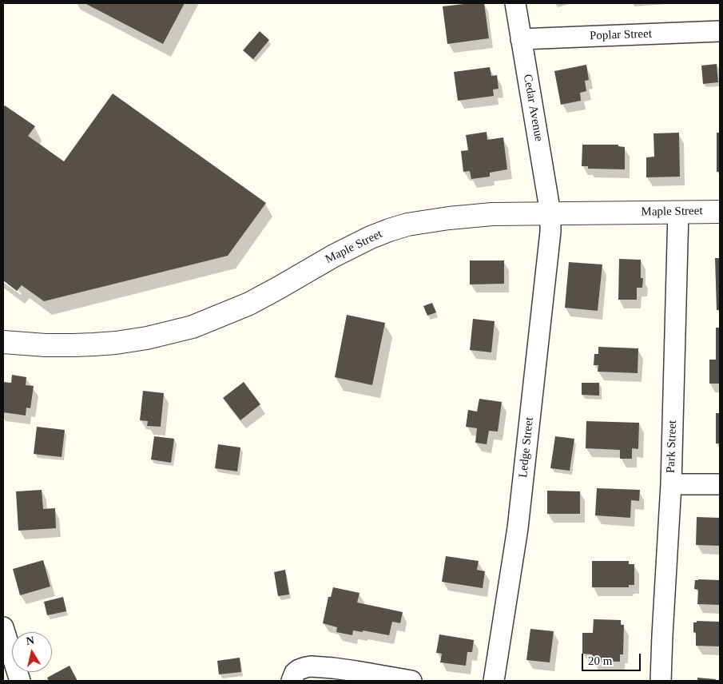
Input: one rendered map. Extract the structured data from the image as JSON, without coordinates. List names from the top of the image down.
{
  "streets": {
    "street": [
      "Poplar Street",
      "Cedar Avenue",
      "Maple Street",
      "Park Street",
      "Ledge Street"
    ]
  },
  "crossings": [
    ["Poplar Street", "Cedar Avenue"],
    ["Cedar Avenue", "Maple Street"],
    ["Cedar Avenue", "Ledge Street"],
    ["Maple Street", "Park Street"],
    ["Maple Street", "Ledge Street"]
  ],
  "scale_bar": "20 m",
  "north": "top"
}
